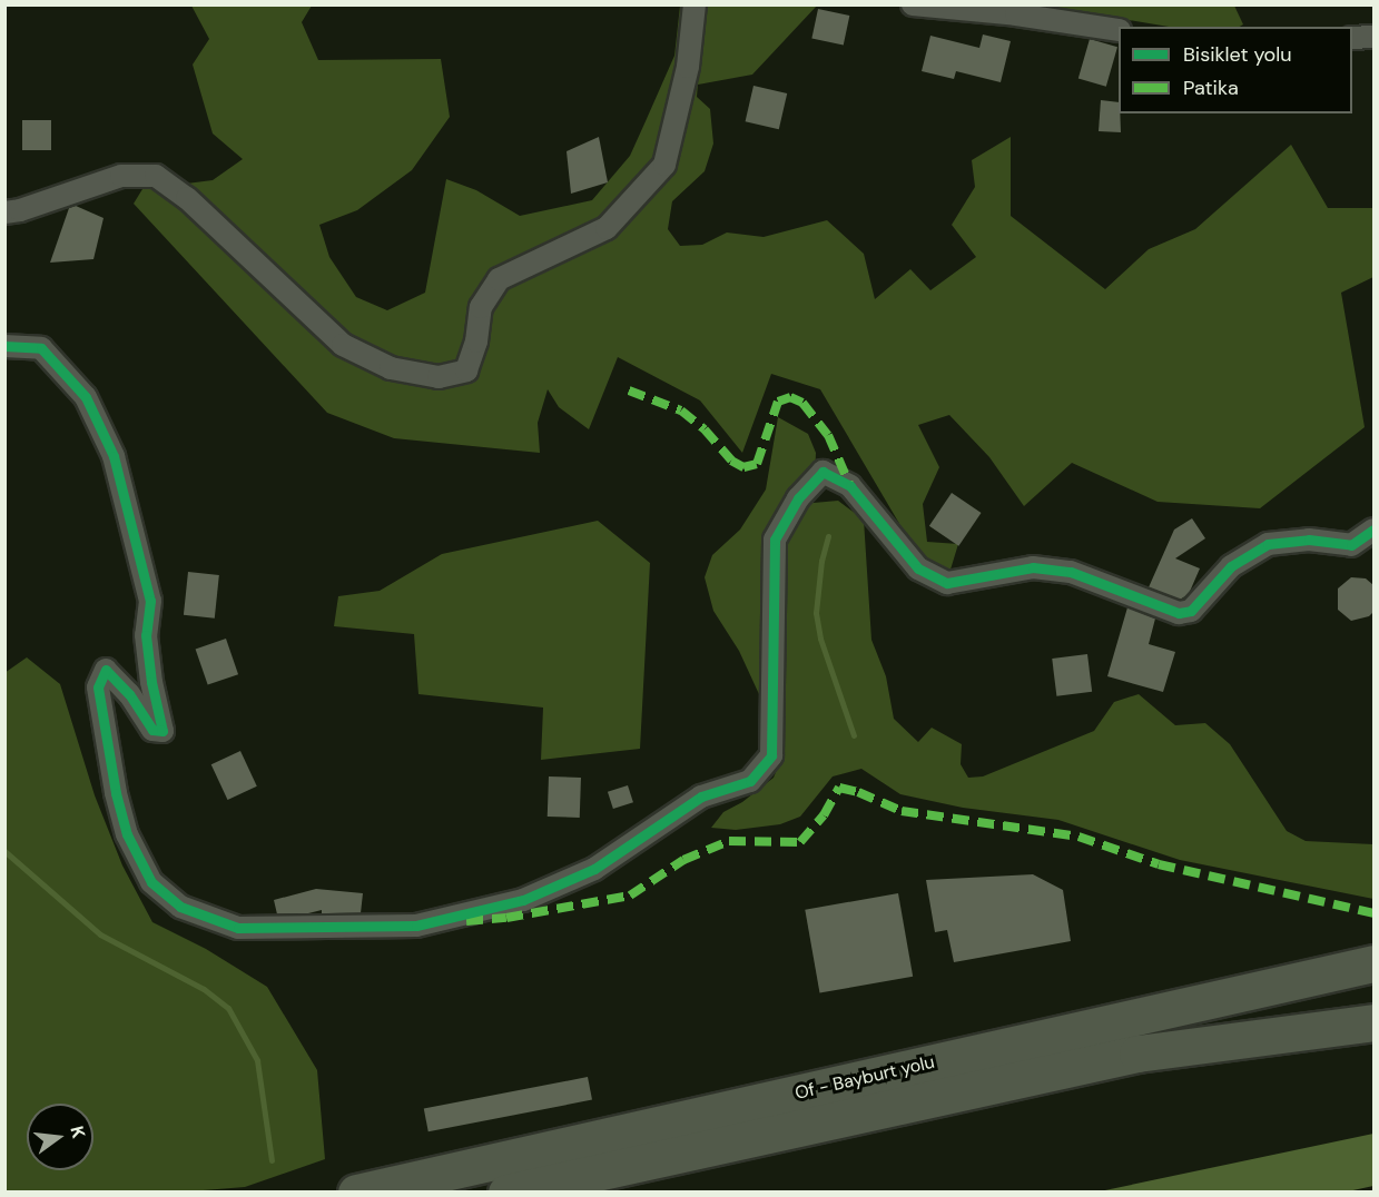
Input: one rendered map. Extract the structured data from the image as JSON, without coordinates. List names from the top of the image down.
{
  "streets": {
    "highway": ["Of - Bayburt yolu"]
  },
  "legend": ["Bisiklet yolu", "Patika"],
  "north": "right"
}
